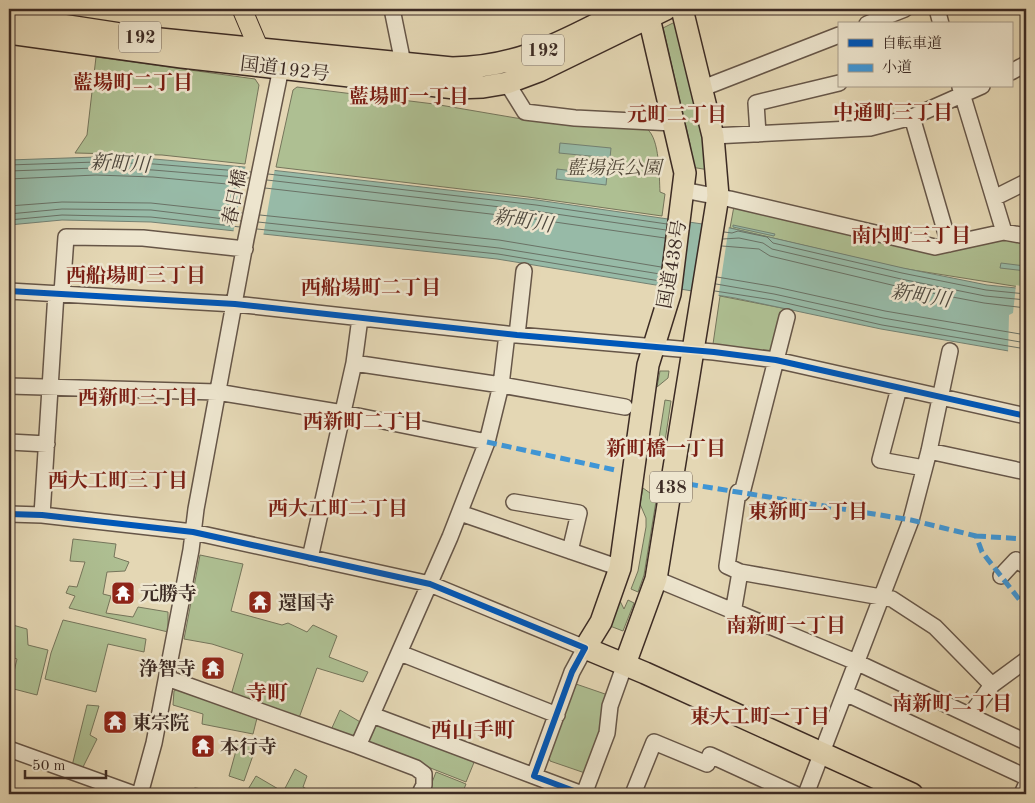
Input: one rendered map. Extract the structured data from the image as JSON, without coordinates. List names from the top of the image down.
{
  "streets": {
    "highway": [
      "192",
      "国道192号",
      "国道438号",
      "438"
    ],
    "street": ["春日橋"]
  },
  "crossings": [
    ["国道192号", "春日橋"],
    ["国道192号", "国道438号"]
  ],
  "districts": [
    "藍場町二丁目",
    "藍場町一丁目",
    "中通町三丁目",
    "元町二丁目",
    "南内町三丁目",
    "西船場町三丁目",
    "西船場町二丁目",
    "西新町三丁目",
    "西新町二丁目",
    "新町橋一丁目",
    "西大工町三丁目",
    "西大工町二丁目",
    "東新町一丁目",
    "南新町一丁目",
    "寺町",
    "南新町二丁目",
    "東大工町一丁目",
    "西山手町"
  ],
  "water": ["新町川"],
  "parks": ["藍場浜公園"],
  "places": {
    "temple": [
      "元勝寺",
      "還国寺",
      "浄智寺",
      "東宗院",
      "本行寺"
    ]
  },
  "legend": ["自転車道", "小道"],
  "scale_bar": "50 m"
}
